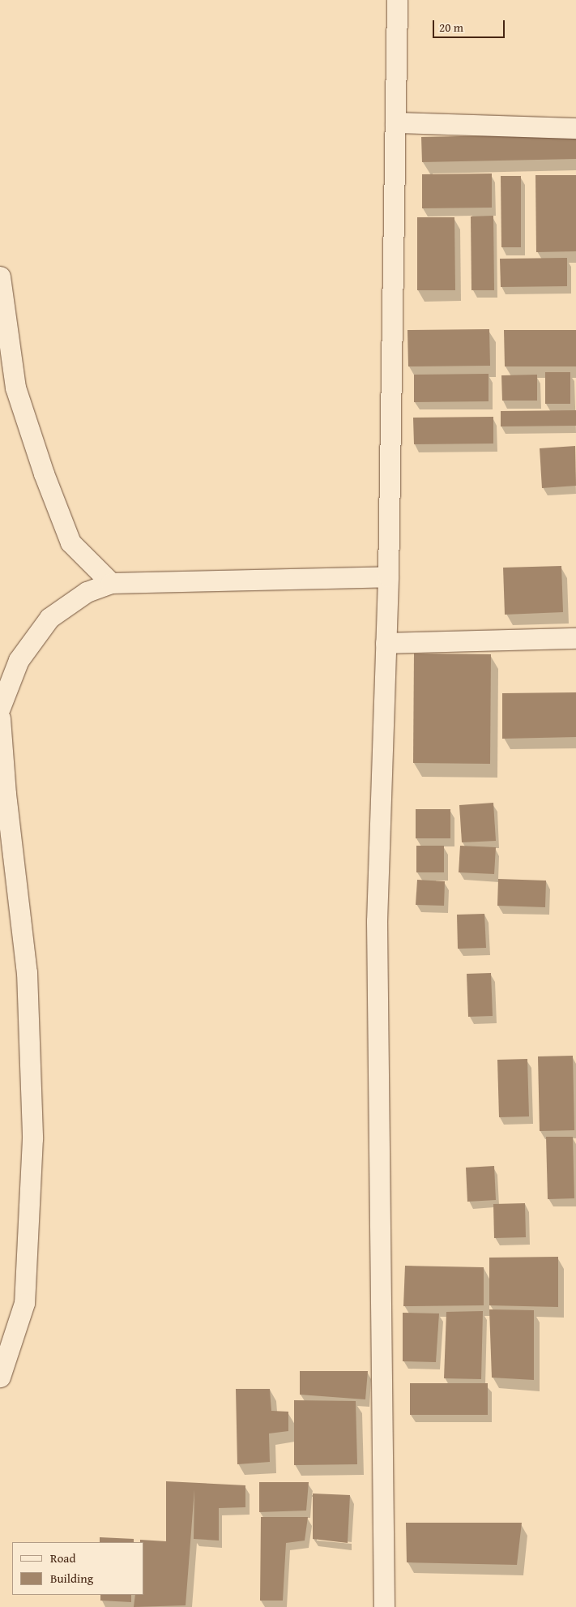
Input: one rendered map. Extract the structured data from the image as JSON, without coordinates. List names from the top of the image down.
{
  "legend": ["Road", "Building"],
  "scale_bar": "20 m"
}
